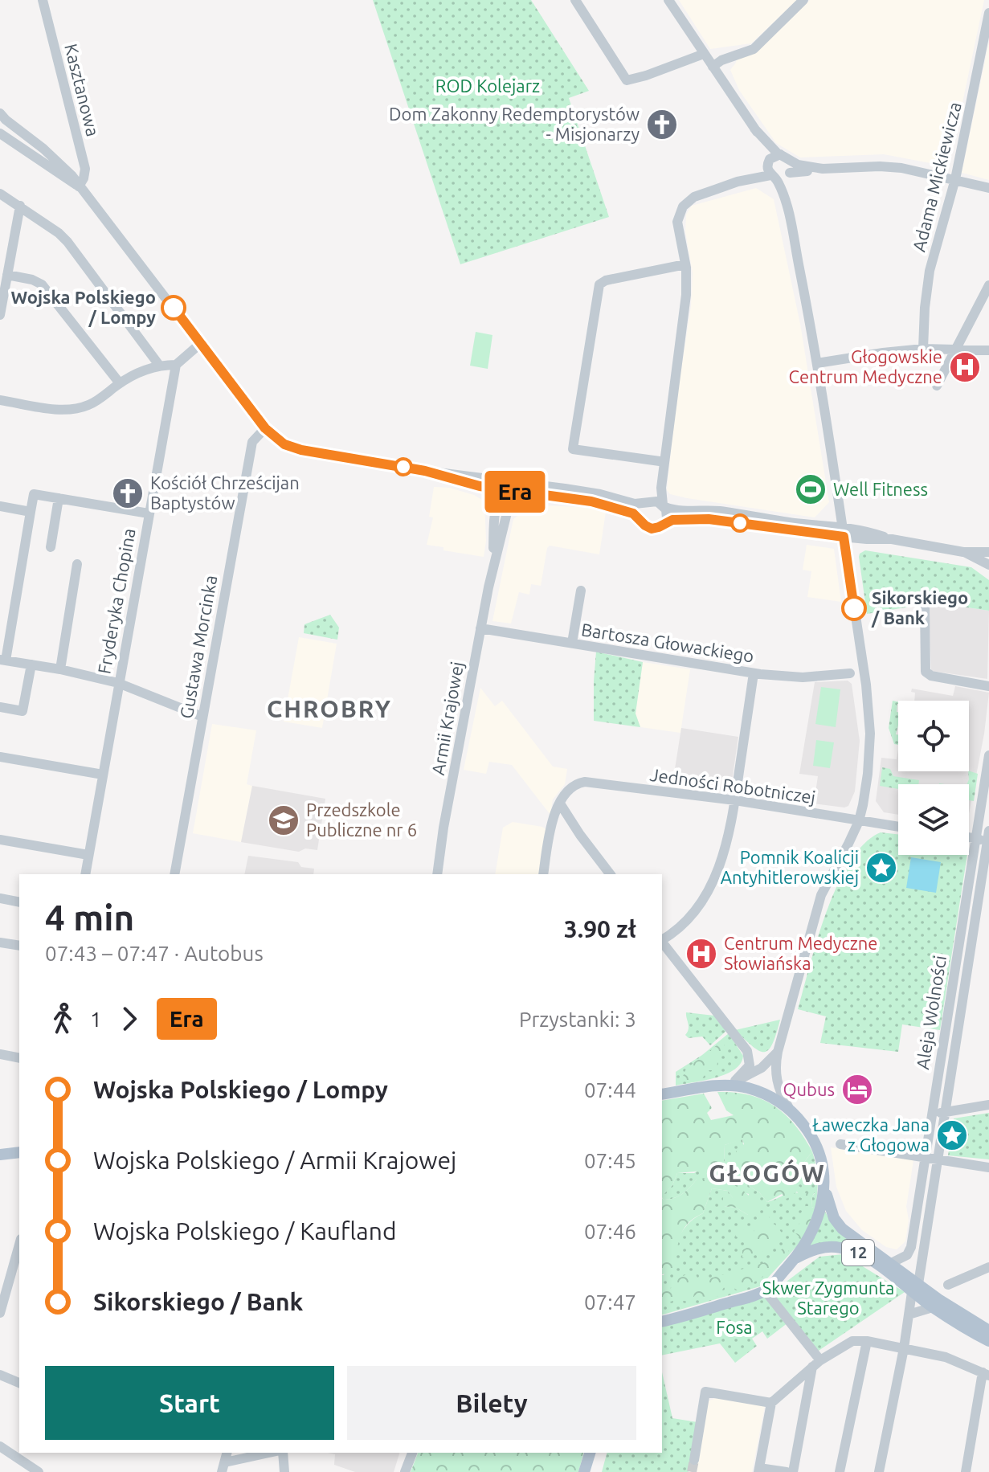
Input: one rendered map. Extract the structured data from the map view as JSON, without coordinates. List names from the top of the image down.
{
  "streets": {
    "main road": ["12"],
    "street": [
      "Kasztanowa",
      "Adama Mickiewicza",
      "Fryderyka Chopina",
      "Bartosza Głowackiego",
      "Gustawa Morcinka",
      "Armii Krajowej",
      "Jedności Robotniczej",
      "Aleja Wolności"
    ]
  },
  "crossings": [
    ["Bartosza Głowackiego", "Armii Krajowej"],
    ["Aleja Wolności", "12"]
  ],
  "districts": ["CHROBRY", "GŁOGÓW"],
  "parks": ["ROD Kolejarz", "Skwer Zygmunta Starego", "Fosa"],
  "places": {
    "church": ["Dom Zakonny Redemptorystów - Misjonarzy", "Kościół Chrześcijan Baptystów"],
    "other": ["Wojska Polskiego / Lompy", "Sikorskiego / Bank"],
    "hospital": ["Głogowskie Centrum Medyczne", "Centrum Medyczne Słowiańska"],
    "sports": ["Well Fitness"],
    "school or university": ["Przedszkole Publiczne nr 6"],
    "place": ["Pomnik Koalicji Antyhitlerowskiej", "Ławeczka Jana z Głogowa"],
    "hotel": ["Qubus"]
  },
  "lines": ["bus line Era"],
  "page": {
    "on_map": "Era",
    "heading": ["4 min", "07:43 – 07:47 · Autobus", "3.90 zł"],
    "legs": ["1", "Era", "Przystanki: 3"],
    "list": [
      {
        "name": "Wojska Polskiego / Lompy",
        "value": "07:44"
      },
      {
        "name": "Wojska Polskiego / Armii Krajowej",
        "value": "07:45"
      },
      {
        "name": "Wojska Polskiego / Kaufland",
        "value": "07:46"
      },
      {
        "name": "Sikorskiego / Bank",
        "value": "07:47"
      }
    ],
    "buttons": ["Start", "Bilety"]
  }
}
